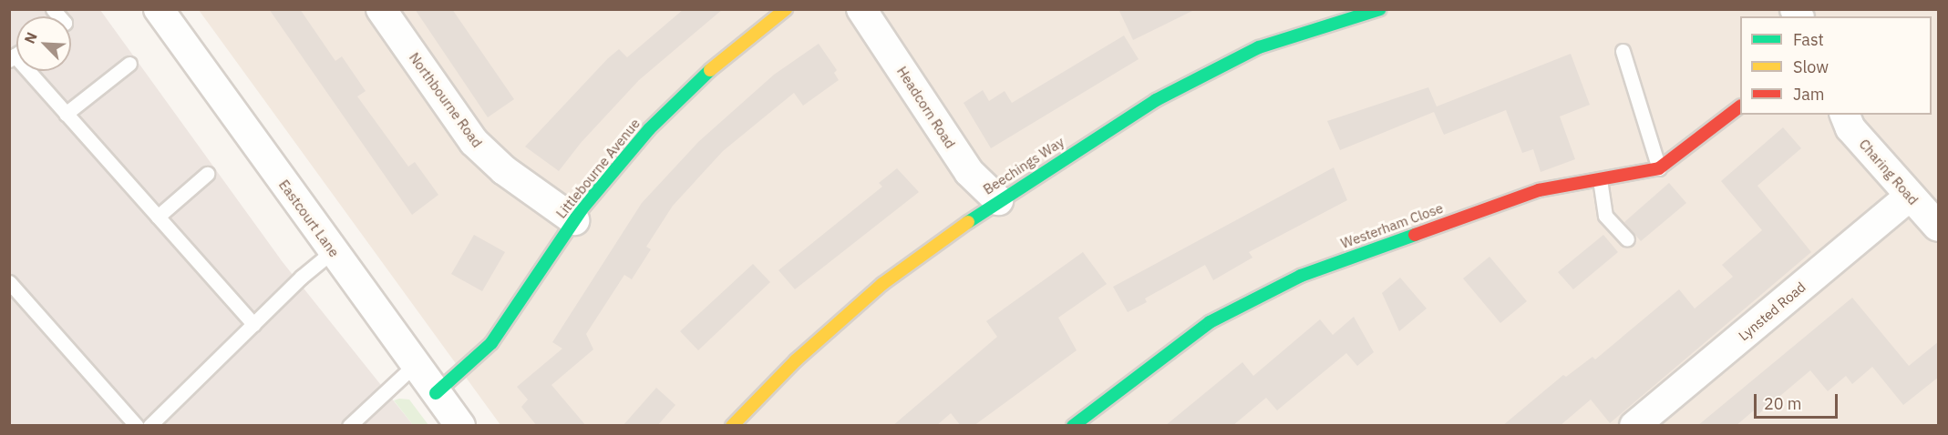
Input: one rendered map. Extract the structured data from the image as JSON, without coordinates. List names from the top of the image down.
{
  "streets": {
    "street": [
      "Northbourne Road",
      "Headcorn Road",
      "Beechings Way",
      "Littlebourne Avenue",
      "Charing Road",
      "Eastcourt Lane",
      "Westerham Close",
      "Lynsted Road"
    ]
  },
  "crossings": [
    ["Northbourne Road", "Littlebourne Avenue"],
    ["Headcorn Road", "Beechings Way"],
    ["Littlebourne Avenue", "Eastcourt Lane"],
    ["Charing Road", "Lynsted Road"]
  ],
  "legend": ["Fast", "Slow", "Jam"],
  "scale_bar": "20 m",
  "north": "top left"
}
